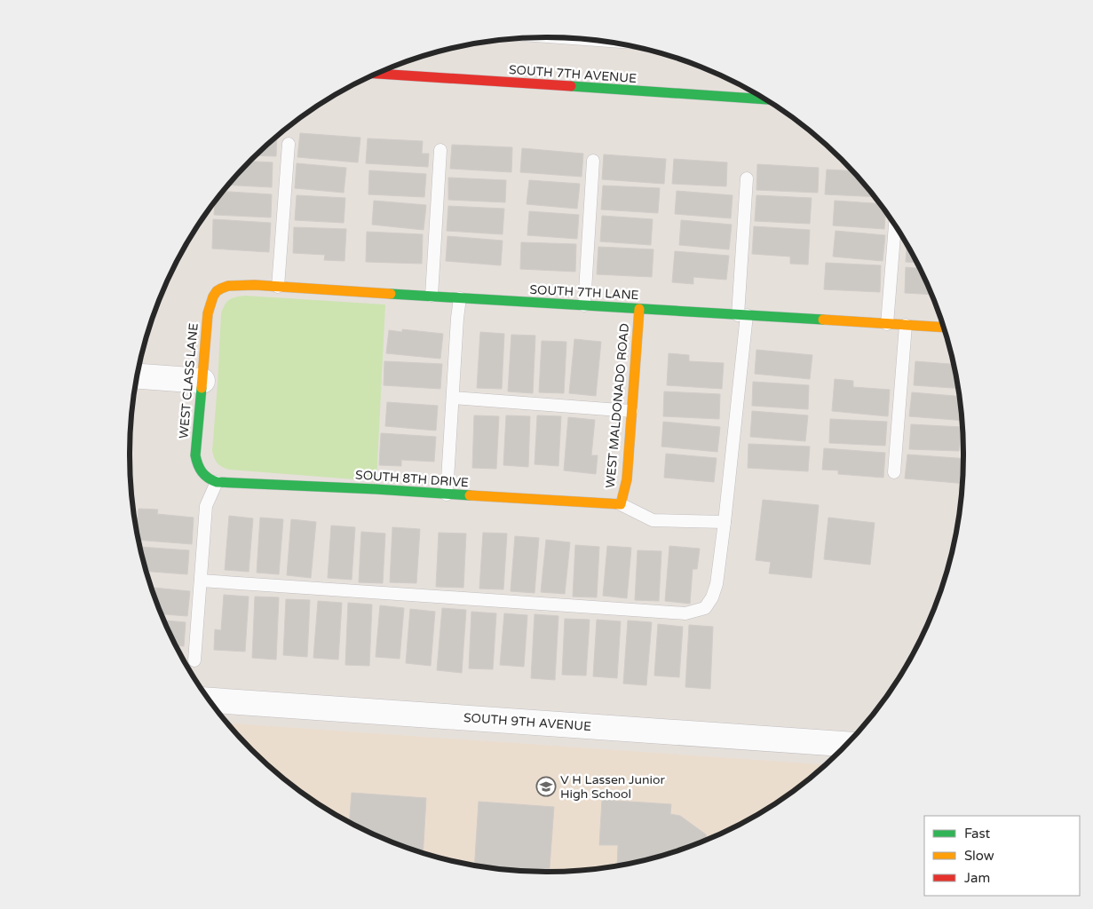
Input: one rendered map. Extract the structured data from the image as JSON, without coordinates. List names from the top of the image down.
{
  "streets": {
    "street": [
      "SOUTH 7TH AVENUE",
      "SOUTH 7TH LANE",
      "WEST CLASS LANE",
      "WEST MALDONADO ROAD",
      "SOUTH 8TH DRIVE",
      "SOUTH 9TH AVENUE"
    ]
  },
  "crossings": [
    ["SOUTH 7TH LANE", "WEST CLASS LANE"],
    ["SOUTH 7TH LANE", "WEST MALDONADO ROAD"],
    ["WEST CLASS LANE", "SOUTH 8TH DRIVE"],
    ["WEST MALDONADO ROAD", "SOUTH 8TH DRIVE"]
  ],
  "places": {
    "school or university": ["V H Lassen Junior High School"]
  },
  "legend": ["Fast", "Slow", "Jam"]
}
